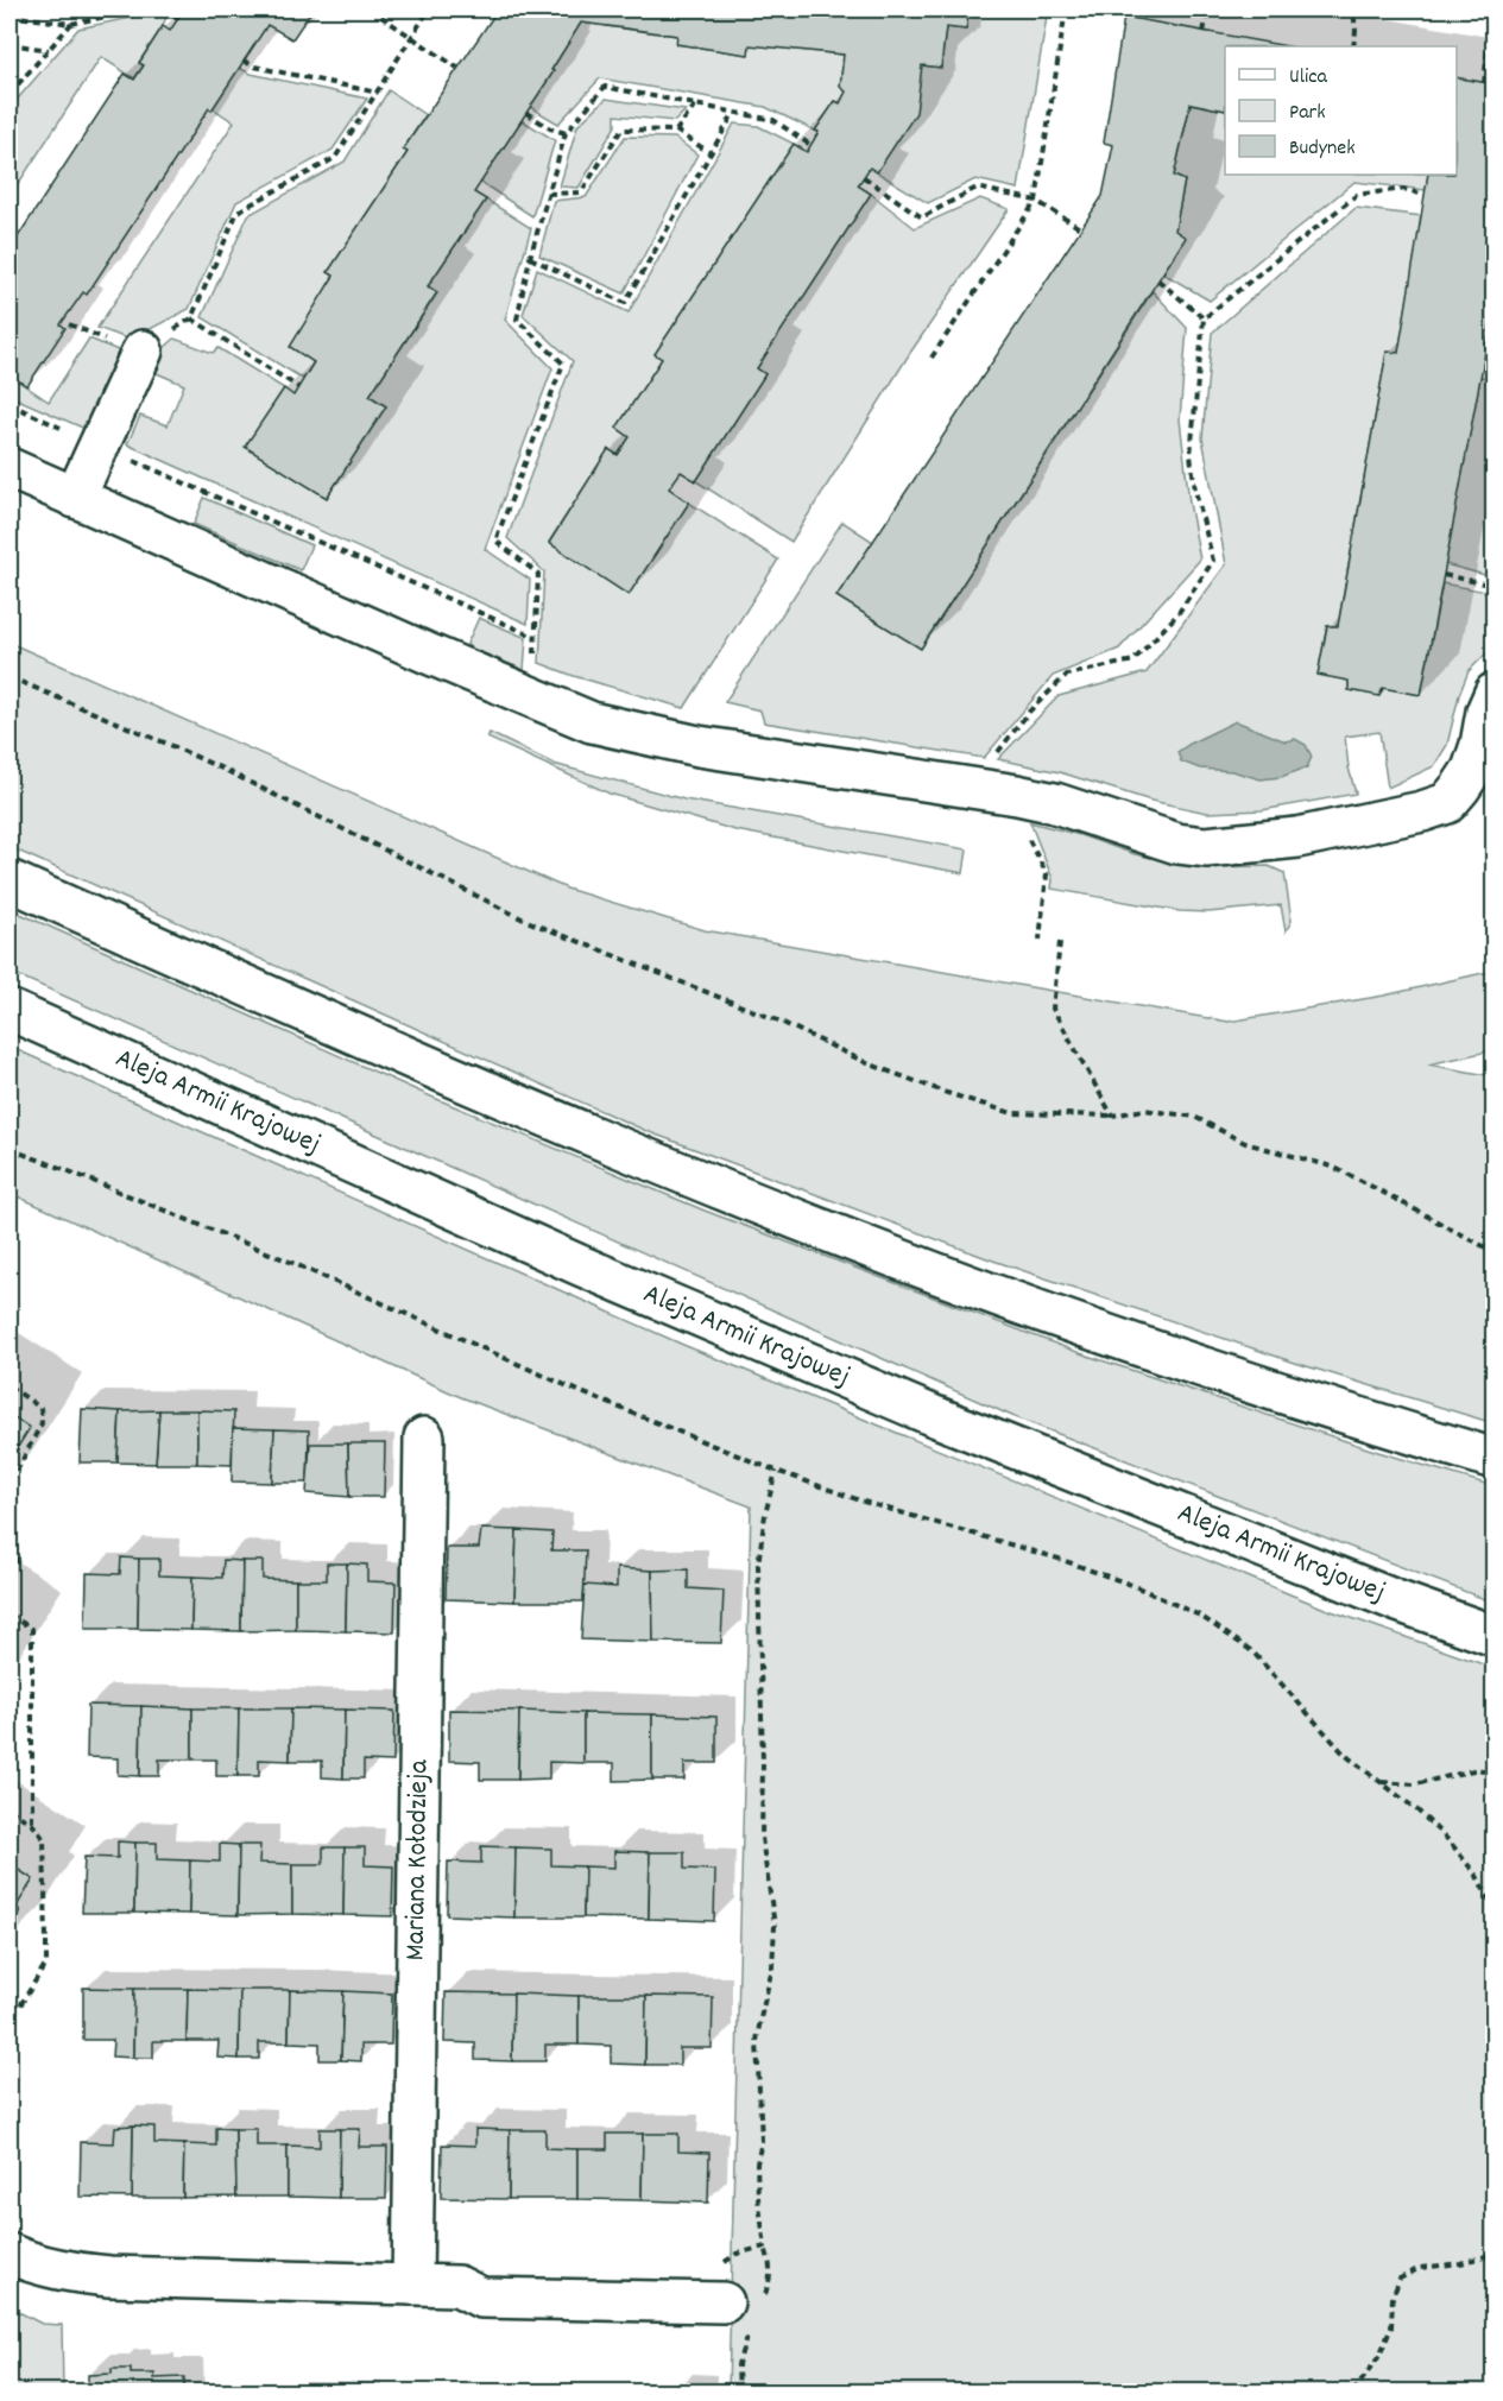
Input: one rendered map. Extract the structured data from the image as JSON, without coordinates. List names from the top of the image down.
{
  "streets": {
    "main road": ["Aleja Armii Krajowej", "Mariana Kołodzieja"]
  },
  "legend": ["Ulica", "Park", "Budynek"]
}
